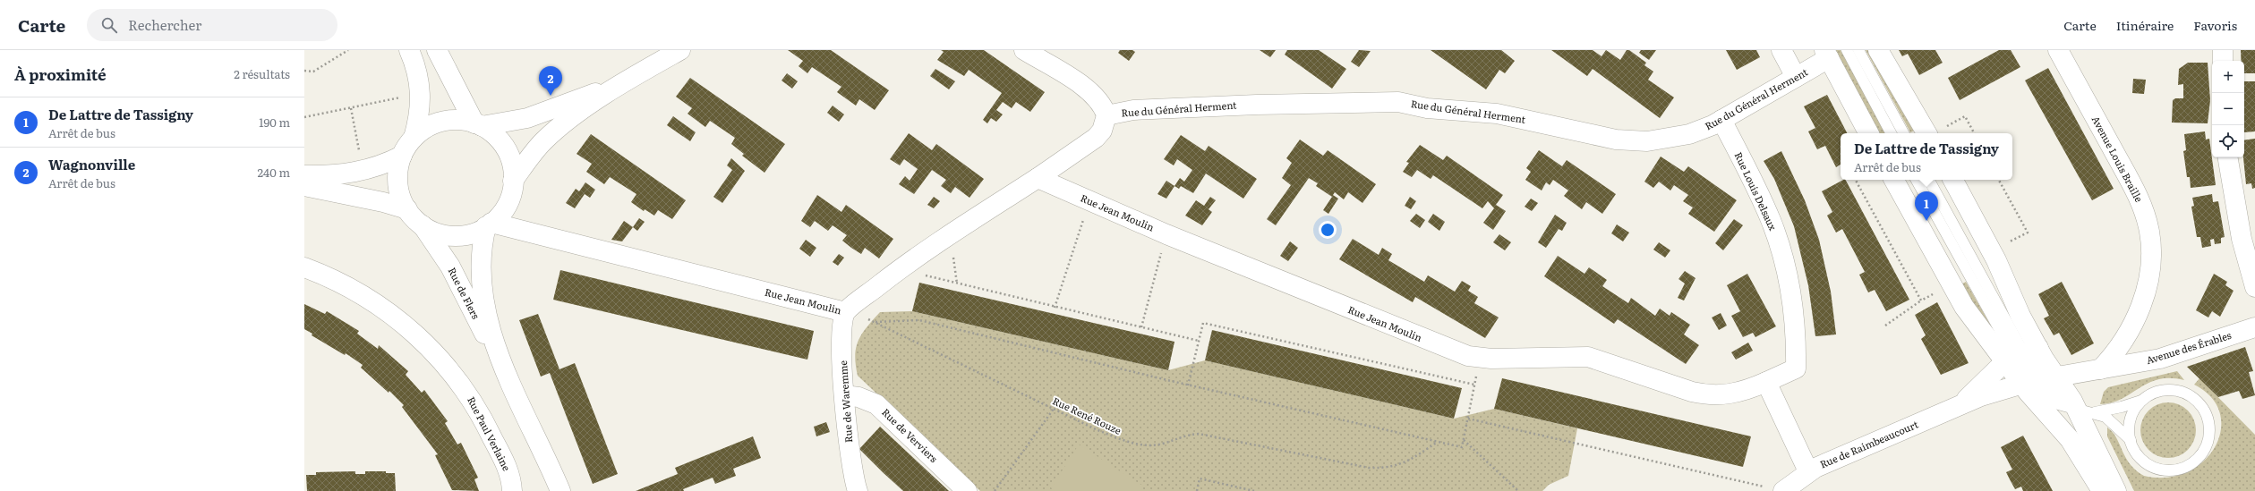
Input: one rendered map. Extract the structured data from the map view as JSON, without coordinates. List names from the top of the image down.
{
  "streets": {
    "street": [
      "Rue du Général Herment",
      "Avenue Louis Braille",
      "Rue Louis Delsaux",
      "Rue Jean Moulin",
      "Rue de Flers",
      "Avenue des Érables",
      "Rue de Waremme",
      "Rue Paul Verlaine",
      "Rue de Verviers",
      "Rue de Raimbeaucourt"
    ],
    "path": ["Rue René Rouze"]
  },
  "crossings": [
    ["Rue du Général Herment", "Rue Louis Delsaux"],
    ["Rue du Général Herment", "Rue Jean Moulin"],
    ["Avenue Louis Braille", "Avenue des Érables"],
    ["Rue Louis Delsaux", "Rue Jean Moulin"],
    ["Rue Jean Moulin", "Rue de Flers"],
    ["Rue Jean Moulin", "Rue de Waremme"],
    ["Rue Jean Moulin", "Rue René Rouze"],
    ["Avenue des Érables", "Rue de Raimbeaucourt"],
    ["Rue de Waremme", "Rue René Rouze"],
    ["Rue de Waremme", "Rue de Verviers"]
  ],
  "page": {
    "header": "Carte",
    "search": "Rechercher",
    "nav": ["Carte", "Itinéraire", "Favoris"],
    "heading": ["À proximité", "2 résultats"],
    "map_buttons": ["+", "−"],
    "pins": ["2", "1"],
    "list": [
      {
        "mark": "1",
        "name": "De Lattre de Tassigny",
        "note": "Arrêt de bus",
        "value": "190 m"
      },
      {
        "mark": "2",
        "name": "Wagnonville",
        "note": "Arrêt de bus",
        "value": "240 m"
      }
    ],
    "popup": ["De Lattre de Tassigny", "Arrêt de bus"]
  }
}
